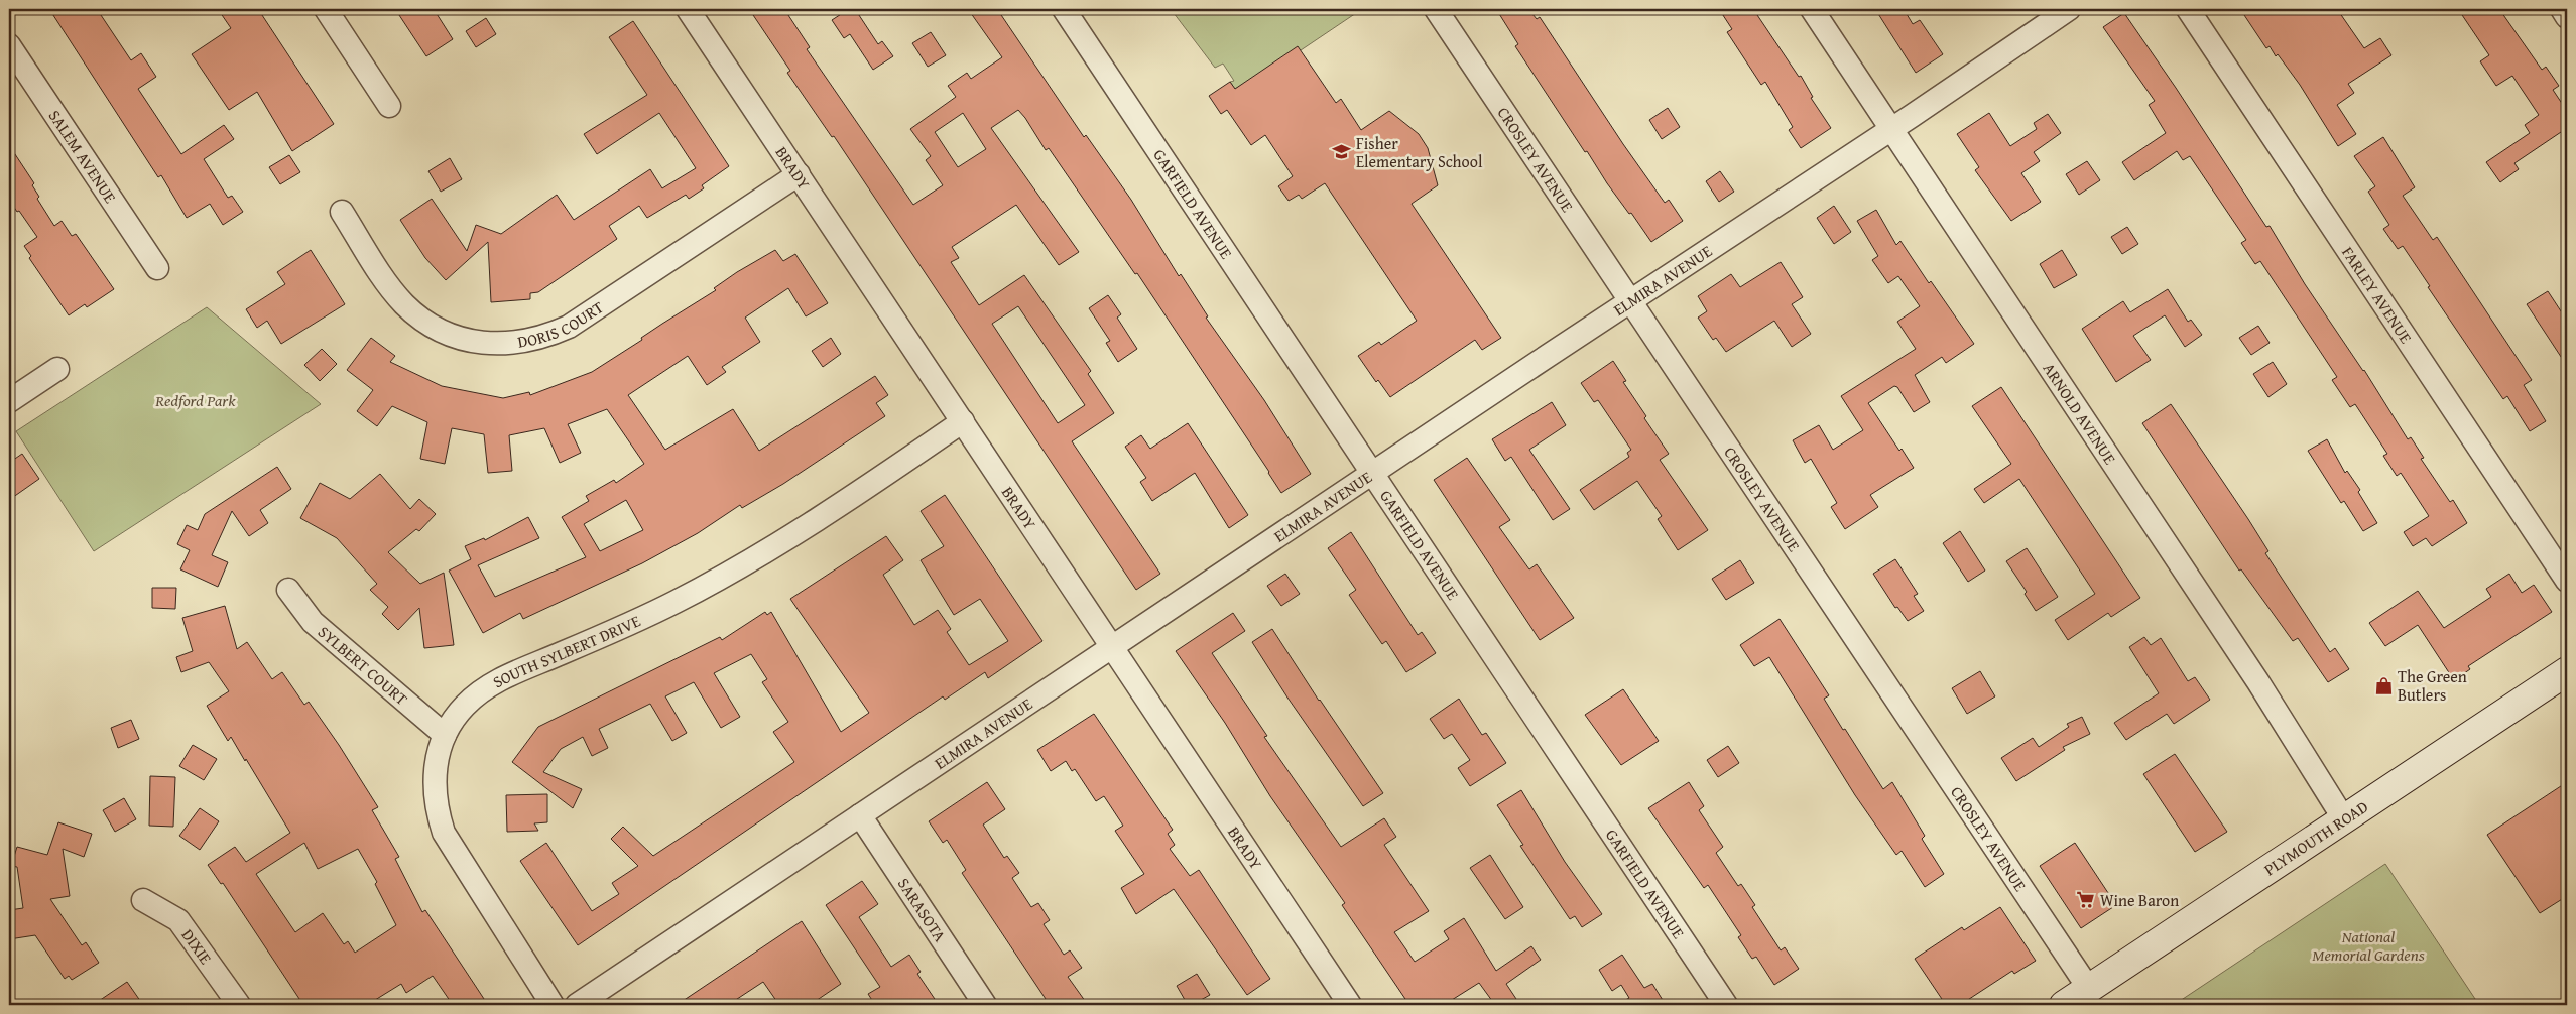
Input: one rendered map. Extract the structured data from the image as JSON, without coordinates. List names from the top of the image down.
{
  "streets": {
    "main road": ["PLYMOUTH ROAD"],
    "street": [
      "SALEM AVENUE",
      "CROSLEY AVENUE",
      "BRADY",
      "GARFIELD AVENUE",
      "ELMIRA AVENUE",
      "FARLEY AVENUE",
      "DORIS COURT",
      "ARNOLD AVENUE",
      "SOUTH SYLBERT DRIVE",
      "SYLBERT COURT",
      "SARASOTA",
      "DIXIE"
    ]
  },
  "crossings": [
    ["CROSLEY AVENUE", "ELMIRA AVENUE"],
    ["CROSLEY AVENUE", "PLYMOUTH ROAD"],
    ["BRADY", "ELMIRA AVENUE"],
    ["BRADY", "DORIS COURT"],
    ["BRADY", "SOUTH SYLBERT DRIVE"],
    ["GARFIELD AVENUE", "ELMIRA AVENUE"],
    ["ELMIRA AVENUE", "ARNOLD AVENUE"],
    ["ELMIRA AVENUE", "SARASOTA"],
    ["ARNOLD AVENUE", "PLYMOUTH ROAD"],
    ["SOUTH SYLBERT DRIVE", "SYLBERT COURT"]
  ],
  "parks": ["Redford Park", "National Memorial Gardens"],
  "places": {
    "school or university": ["Fisher Elementary School"],
    "shop": ["The Green Butlers"],
    "supermarket": ["Wine Baron"]
  }
}
